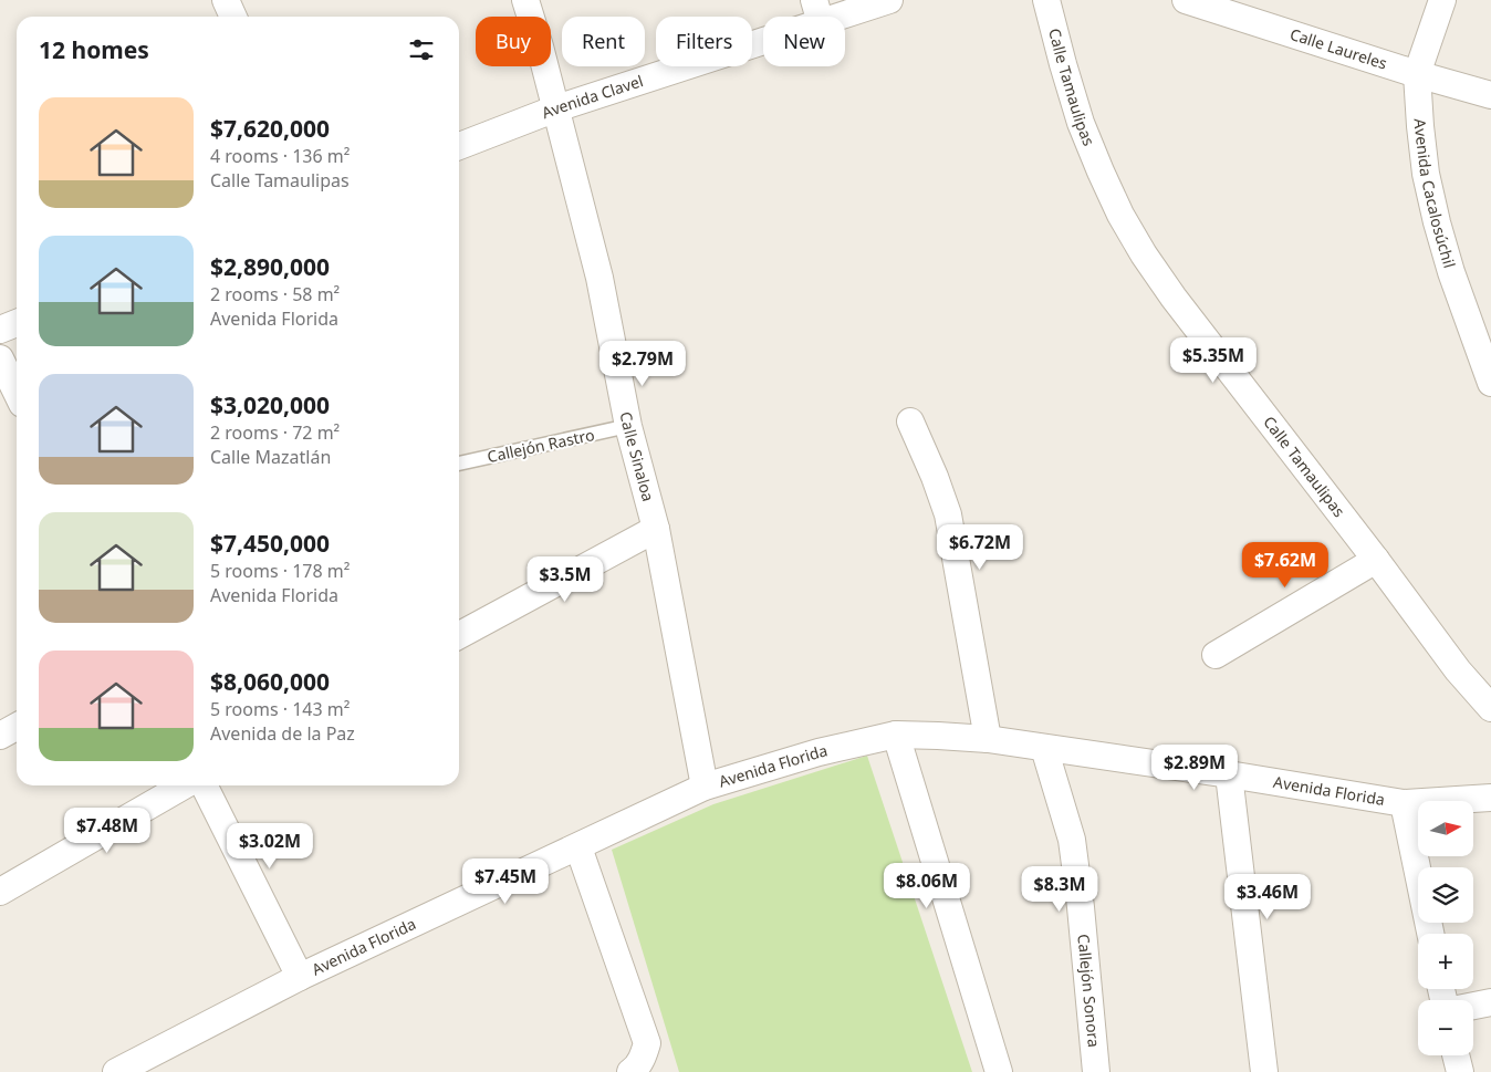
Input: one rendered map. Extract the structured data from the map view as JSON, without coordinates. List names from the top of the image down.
{
  "streets": {
    "street": [
      "Calle Laureles",
      "Calle Tamaulipas",
      "Avenida Clavel",
      "Avenida Cacalosúchil",
      "Calle Sinaloa",
      "Avenida Florida",
      "Callejón Sonora"
    ],
    "lane": ["Callejón Rastro"]
  },
  "crossings": [
    ["Calle Laureles", "Avenida Cacalosúchil"],
    ["Avenida Clavel", "Calle Sinaloa"],
    ["Callejón Rastro", "Calle Sinaloa"],
    ["Calle Sinaloa", "Avenida Florida"],
    ["Avenida Florida", "Callejón Sonora"]
  ],
  "north": "right",
  "page": {
    "chip": [
      "Buy",
      "Rent",
      "Filters",
      "New"
    ],
    "heading": "12 homes",
    "list": [
      {
        "name": "$7,620,000",
        "note": "4 rooms · 136 m² · Calle Tamaulipas"
      },
      {
        "name": "$2,890,000",
        "note": "2 rooms · 58 m² · Avenida Florida"
      },
      {
        "name": "$3,020,000",
        "note": "2 rooms · 72 m² · Calle Mazatlán"
      },
      {
        "name": "$7,450,000",
        "note": "5 rooms · 178 m² · Avenida Florida"
      },
      {
        "name": "$8,060,000",
        "note": "5 rooms · 143 m² · Avenida de la Paz"
      }
    ],
    "price": [
      "$5.35M",
      "$2.79M",
      "$6.72M",
      "$7.62M",
      "$3.5M",
      "$2.89M",
      "$7.48M",
      "$3.02M",
      "$7.45M",
      "$8.06M",
      "$8.3M",
      "$3.46M"
    ],
    "map_buttons": ["+", "−"]
  }
}
